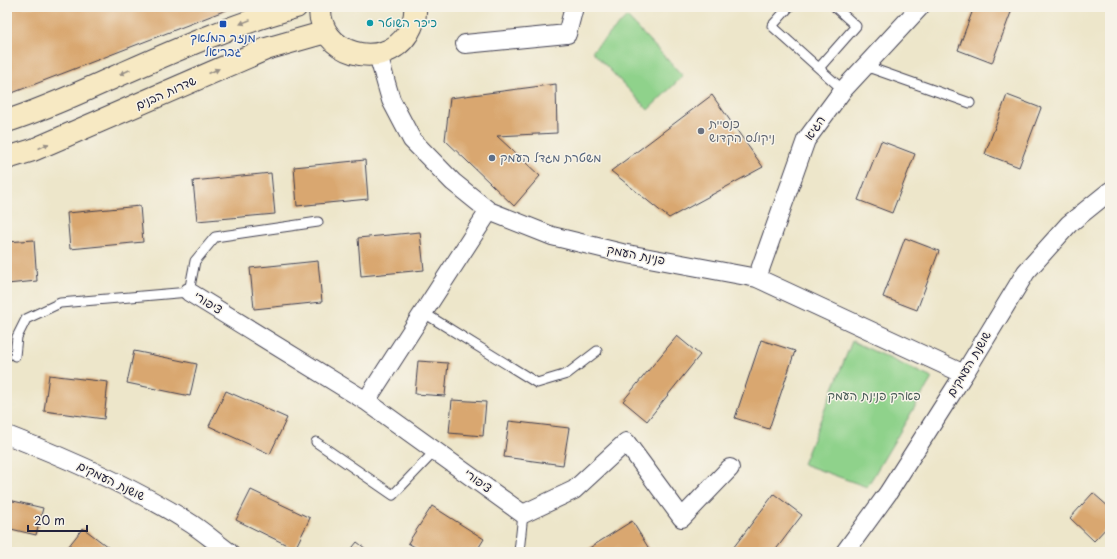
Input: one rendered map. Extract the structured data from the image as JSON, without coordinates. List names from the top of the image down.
{
  "streets": {
    "main road": ["שדרות הבנים"],
    "street": [
      "הגיא",
      "פנינת העמק",
      "ציפורי",
      "שושנת העמקים"
    ]
  },
  "crossings": [
    ["הגיא", "פנינת העמק"],
    ["פנינת העמק", "שושנת העמקים"]
  ],
  "parks": ["פארק פנינת העמק"],
  "places": {
    "other": ["כיכר השוטר", "כנסיית ניקולס הקדוש", "משטרת מגדל העמק"],
    "transit": ["מנזר המלאך גבריאל"]
  },
  "scale_bar": "20 m"
}
